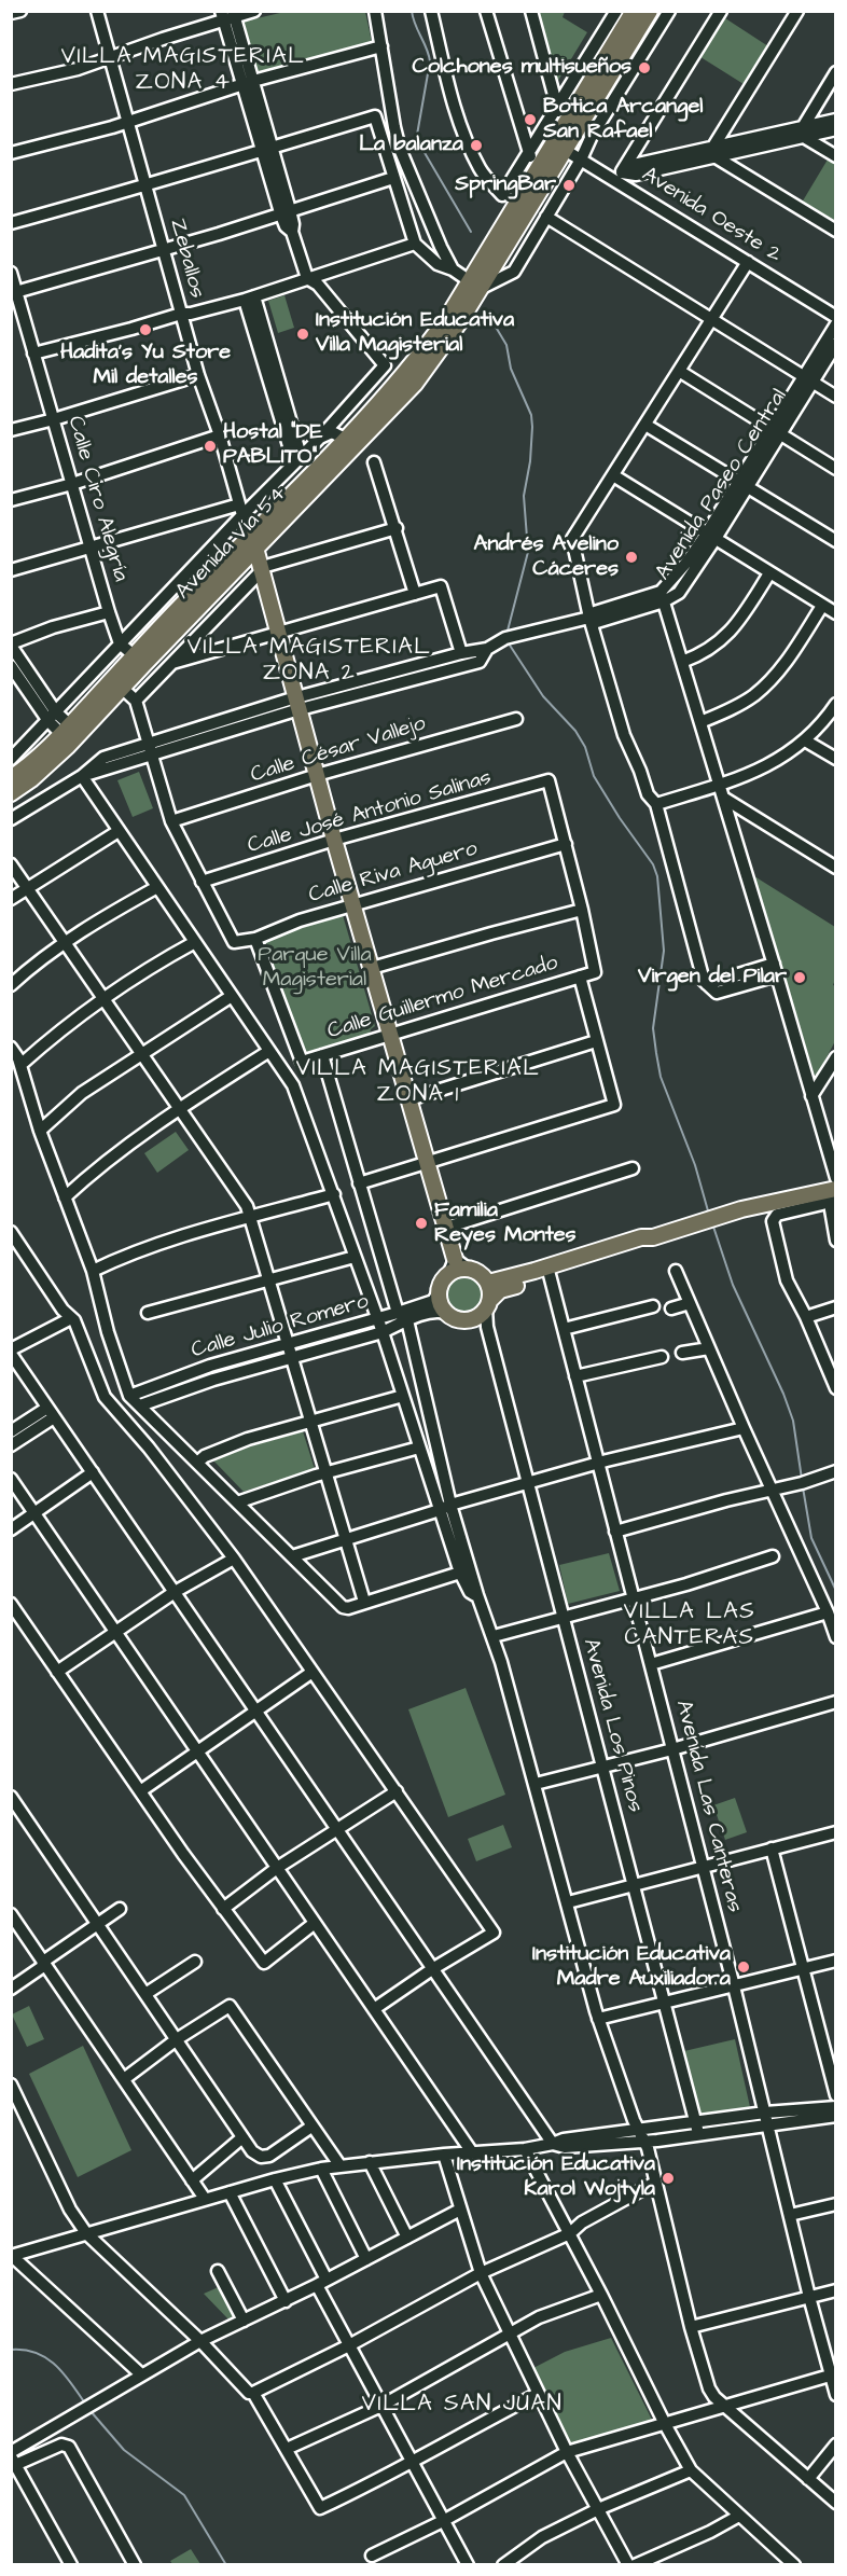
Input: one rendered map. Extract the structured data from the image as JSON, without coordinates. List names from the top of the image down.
{
  "streets": {
    "main road": ["Avenida Vía 54"],
    "street": [
      "Avenida Oeste 2",
      "Zeballos",
      "Avenida Paseo Central",
      "Calle Ciro Alegría",
      "Calle César Vallejo",
      "Calle José Antonio Salinas",
      "Calle Riva Aguero",
      "Calle Guillermo Mercado",
      "Calle Julio Romero",
      "Avenida Los Pinos",
      "Avenida Las Canteras"
    ]
  },
  "crossings": [
    ["Avenida Oeste 2", "Avenida Vía 54"],
    ["Zeballos", "Avenida Vía 54"],
    ["Calle Ciro Alegría", "Avenida Vía 54"],
    ["Calle José Antonio Salinas", "Calle Riva Aguero"],
    ["Calle Riva Aguero", "Calle Guillermo Mercado"],
    ["Calle Julio Romero", "Avenida Los Pinos"]
  ],
  "districts": [
    "VILLA MAGISTERIAL ZONA 4",
    "VILLA MAGISTERIAL ZONA 2",
    "VILLA MAGISTERIAL ZONA 1",
    "VILLA LAS CANTERAS",
    "VILLA SAN JUAN"
  ],
  "parks": ["Parque Villa Magisterial"],
  "places": [
    "Colchones multisueños",
    "Botica Arcangel San Rafael",
    "La balanza",
    "SpringBar",
    "Hadita's Yu Store Mil detalles",
    "Institución Educativa Villa Magisterial",
    "Hostal \"DE PABLITO\"",
    "Andrés Avelino Cáceres",
    "Virgen del Pilar",
    "Familia Reyes Montes",
    "Institución Educativa Madre Auxiliadora",
    "Institución Educativa Karol Wojtyla"
  ]
}
